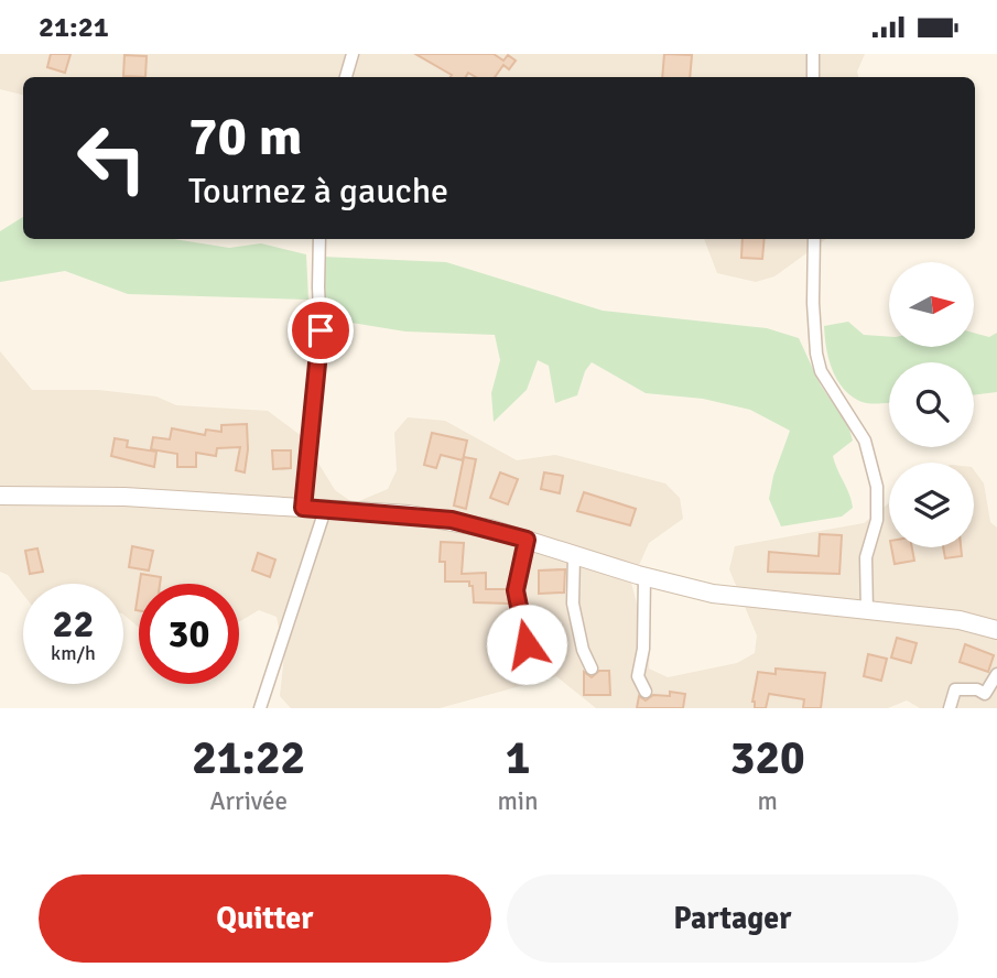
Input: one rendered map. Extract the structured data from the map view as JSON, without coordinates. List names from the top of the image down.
{
  "north": "right",
  "page": {
    "status": "21:21",
    "turn": ["70 m", "Tournez à gauche"],
    "speed": "22 km/h",
    "limit": "30",
    "eta": [
      "21:22",
      "Arrivée",
      "1",
      "min",
      "320",
      "m"
    ],
    "buttons": ["Quitter", "Partager"]
  }
}
